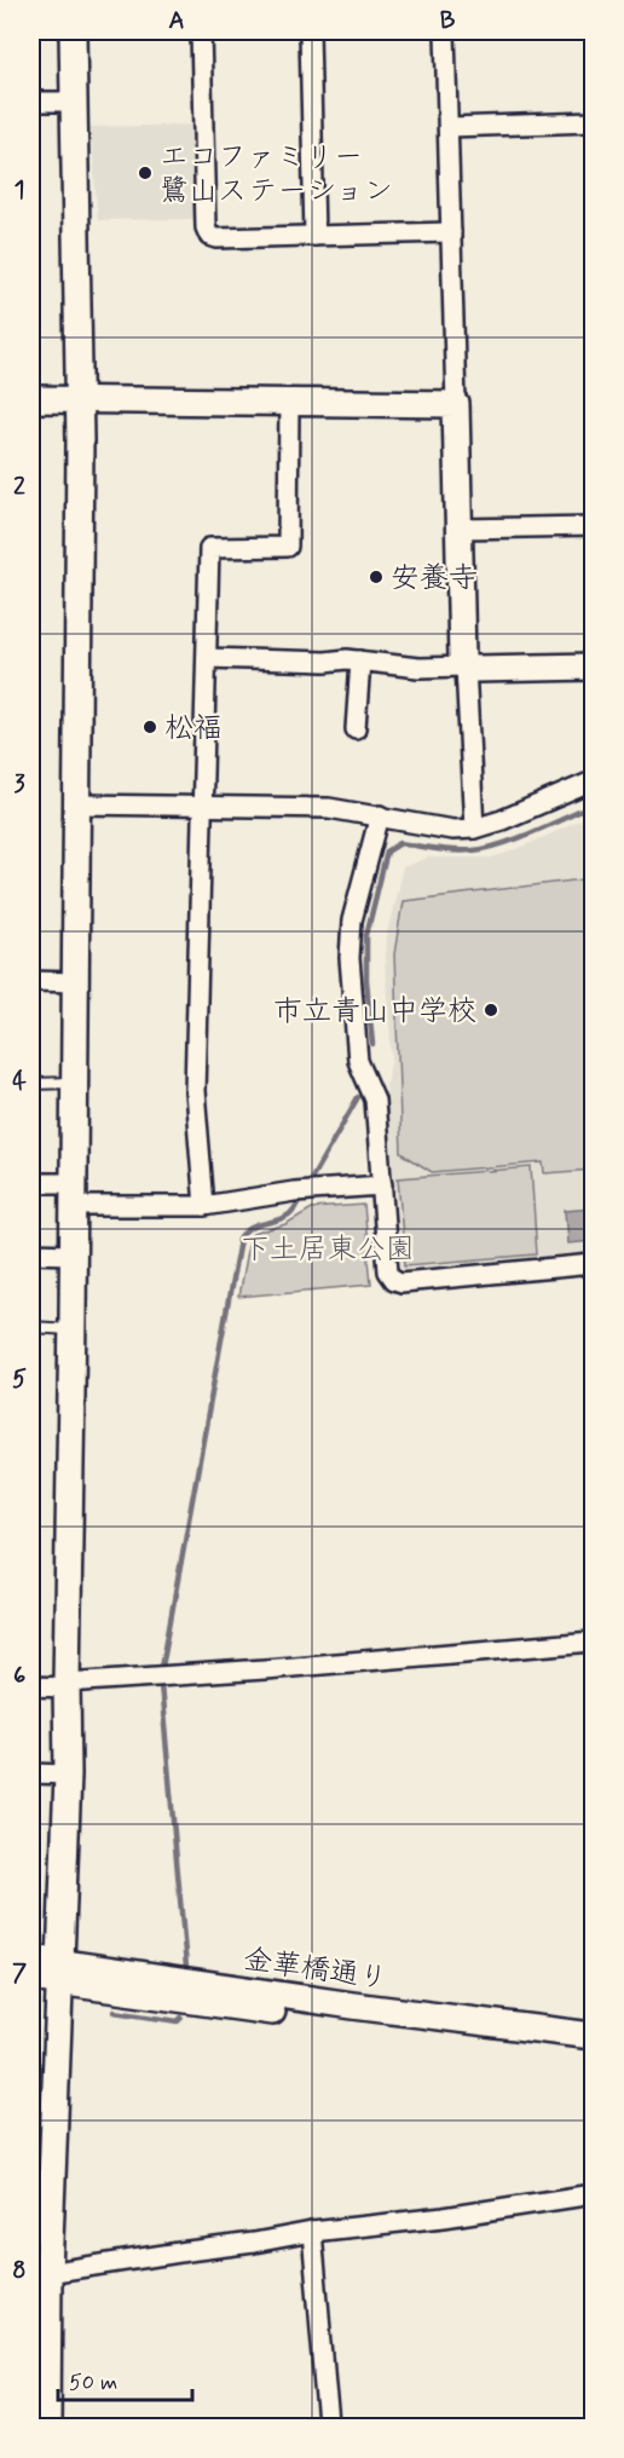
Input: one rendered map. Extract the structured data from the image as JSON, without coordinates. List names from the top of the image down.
{
  "streets": {
    "street": ["金華橋通り"]
  },
  "parks": ["下土居東公園"],
  "places": [
    "エコファミリー 鷺山ステーション",
    "安養寺",
    "松福",
    "市立青山中学校"
  ],
  "scale_bar": "50 m",
  "grid": {
    "columns": ["A", "B"],
    "rows": [
      "1",
      "2",
      "3",
      "4",
      "5",
      "6",
      "7",
      "8"
    ]
  }
}
